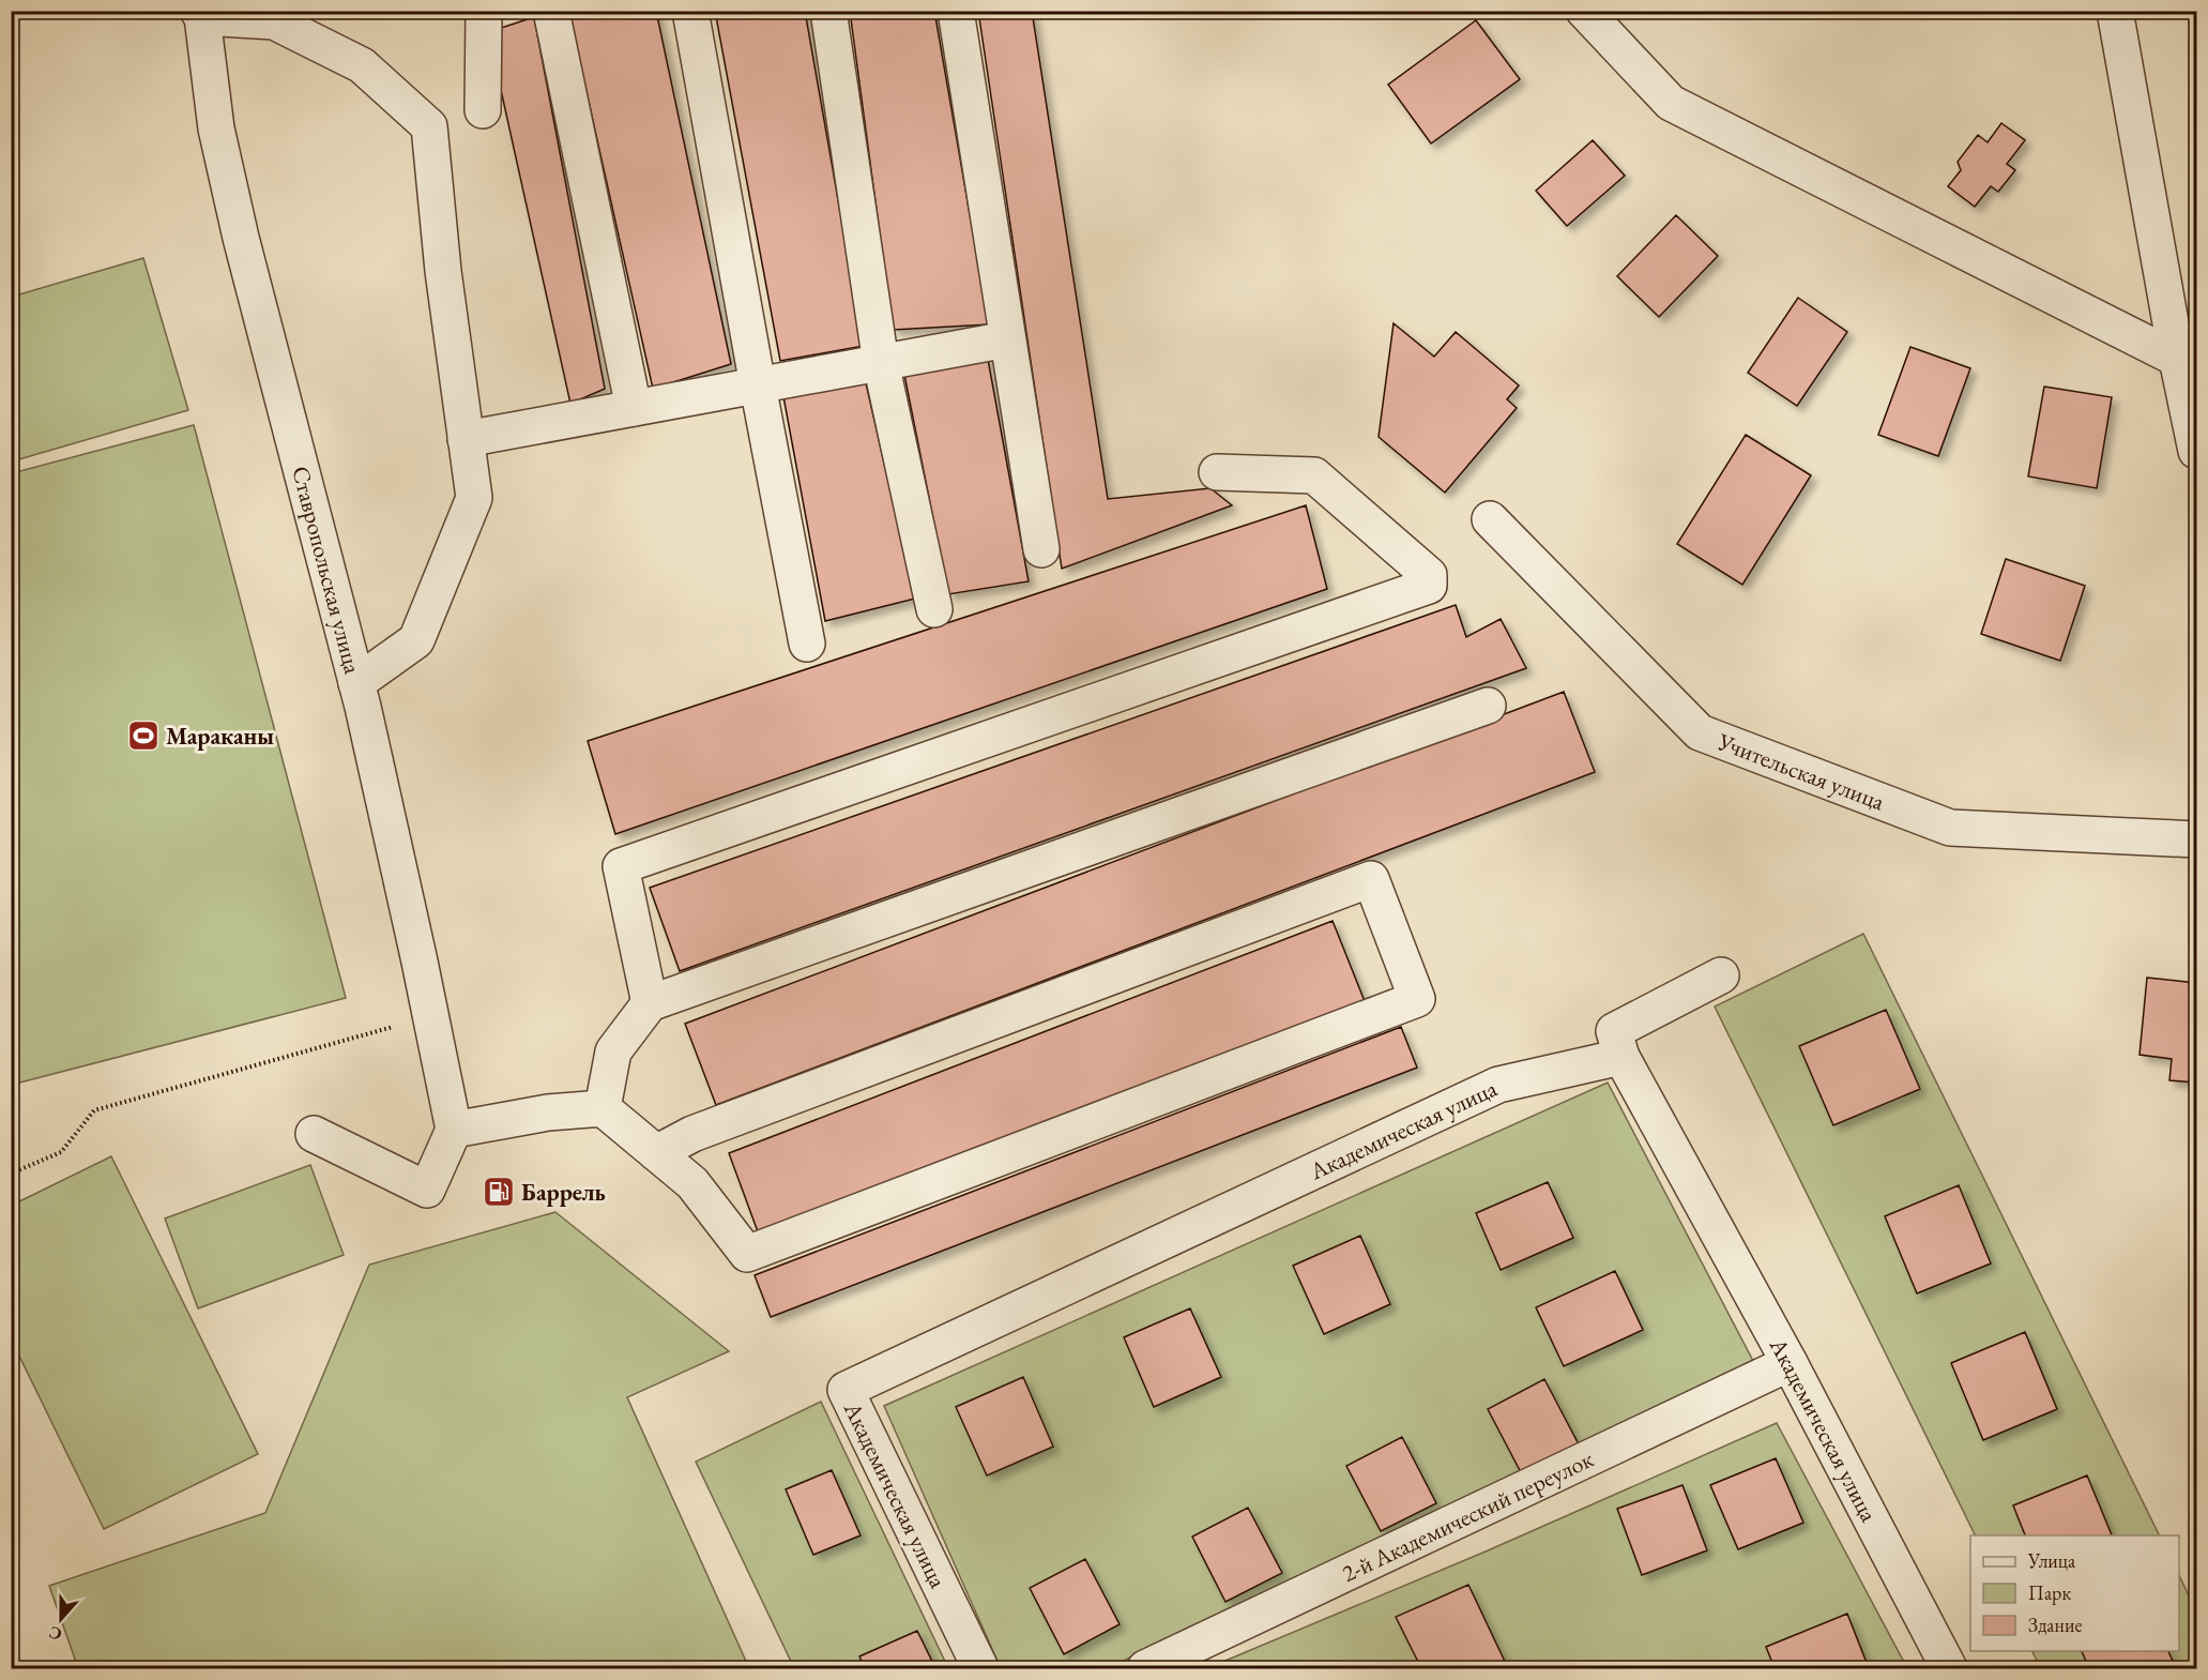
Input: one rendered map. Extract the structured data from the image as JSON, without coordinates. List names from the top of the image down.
{
  "streets": {
    "street": [
      "Ставропольская улица",
      "Учительская улица",
      "Академическая улица",
      "2-й Академический переулок"
    ]
  },
  "crossings": [
    ["Академическая улица", "2-й Академический переулок"]
  ],
  "places": {
    "sports": ["Мараканы"],
    "fuel station": ["Баррель"]
  },
  "legend": ["Улица", "Парк", "Здание"],
  "north": "bottom"
}
